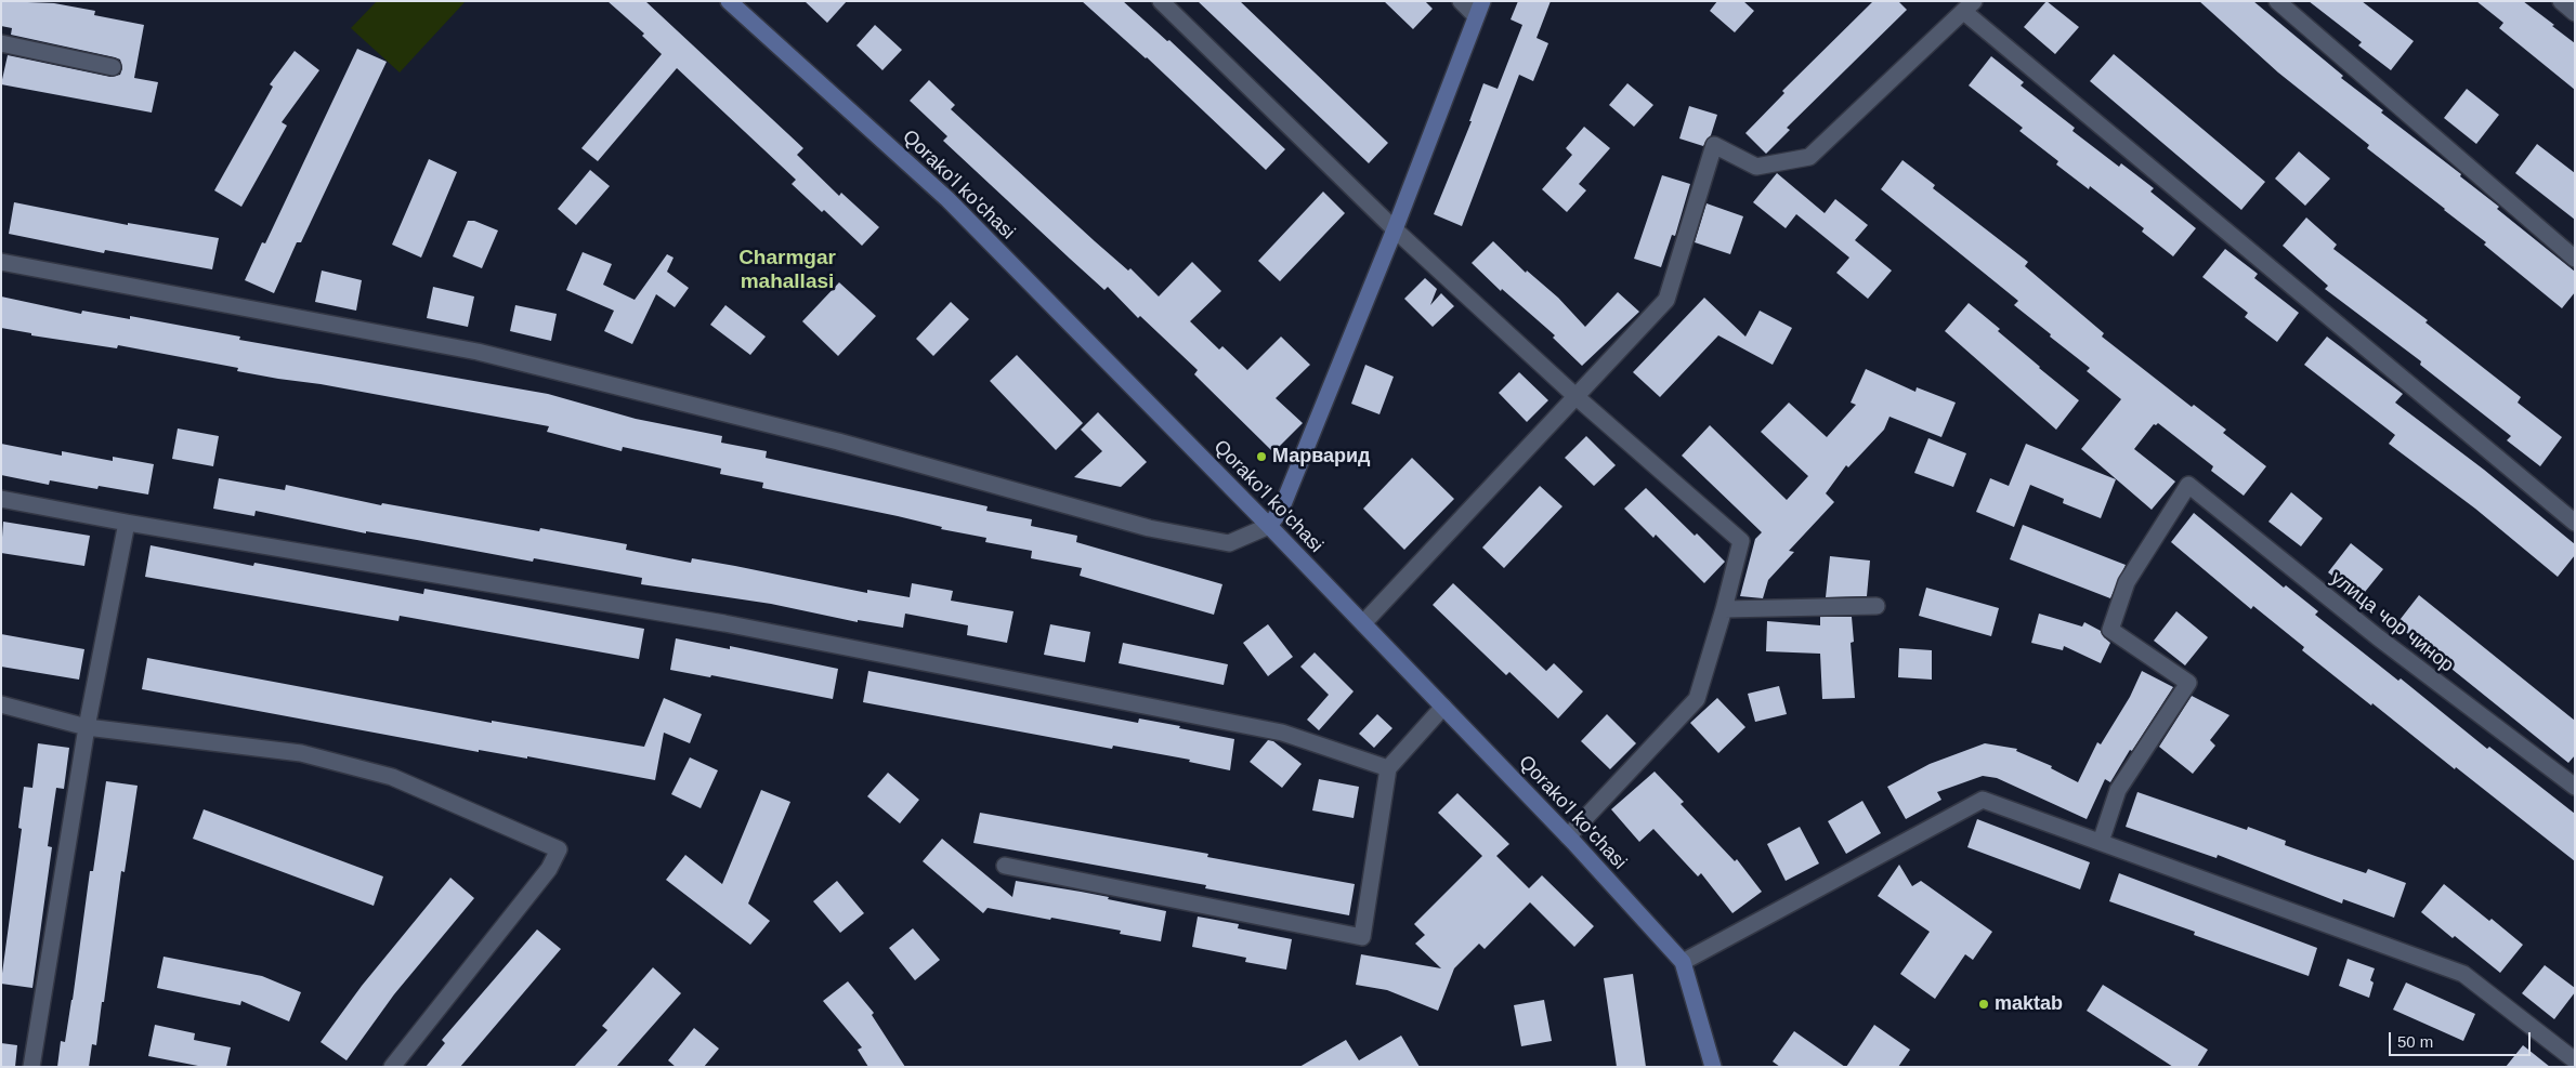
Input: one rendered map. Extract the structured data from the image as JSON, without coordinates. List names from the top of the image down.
{
  "streets": {
    "street": ["Qorako'l ko'chasi", "улица чор чинор"]
  },
  "districts": ["Charmgar mahallasi"],
  "places": ["Марварид", "maktab"],
  "scale_bar": "50 m"
}
